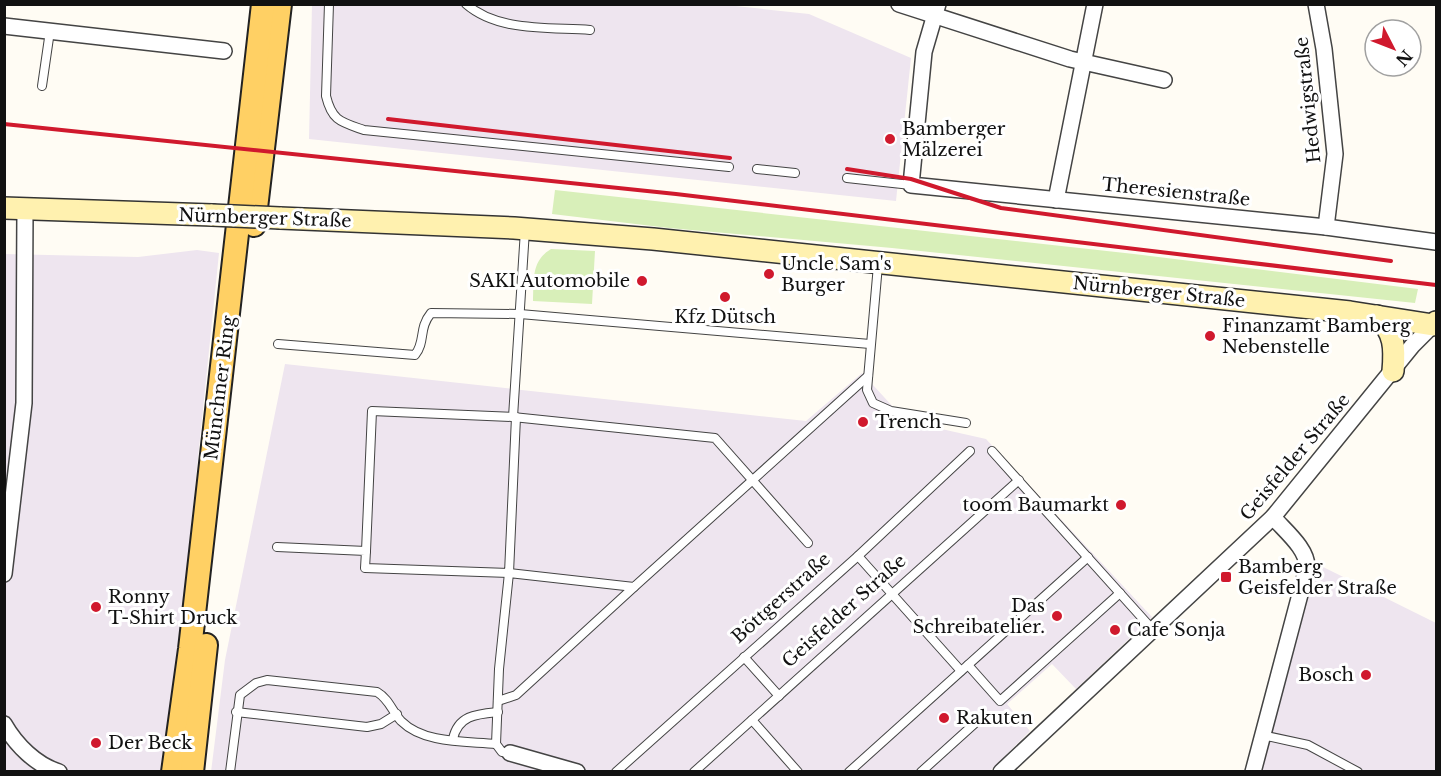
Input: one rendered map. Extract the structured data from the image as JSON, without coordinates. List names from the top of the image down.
{
  "streets": {
    "main road": ["Münchner Ring"],
    "street": [
      "Hedwigstraße",
      "Theresienstraße",
      "Nürnberger Straße",
      "Geisfelder Straße"
    ],
    "lane": ["Böttgerstraße"]
  },
  "crossings": [
    ["Hedwigstraße", "Theresienstraße"],
    ["Nürnberger Straße", "Geisfelder Straße"]
  ],
  "places": {
    "other": [
      "Bamberger Mälzerei",
      "Uncle Sam's Burger",
      "SAKI Automobile",
      "Kfz Dütsch",
      "Finanzamt Bamberg Nebenstelle",
      "Trench",
      "toom Baumarkt",
      "Ronny T-Shirt Druck",
      "Das Schreibatelier.",
      "Cafe Sonja",
      "Bosch",
      "Rakuten",
      "Der Beck"
    ],
    "transit": ["Bamberg Geisfelder Straße"]
  },
  "north": "bottom right"
}
